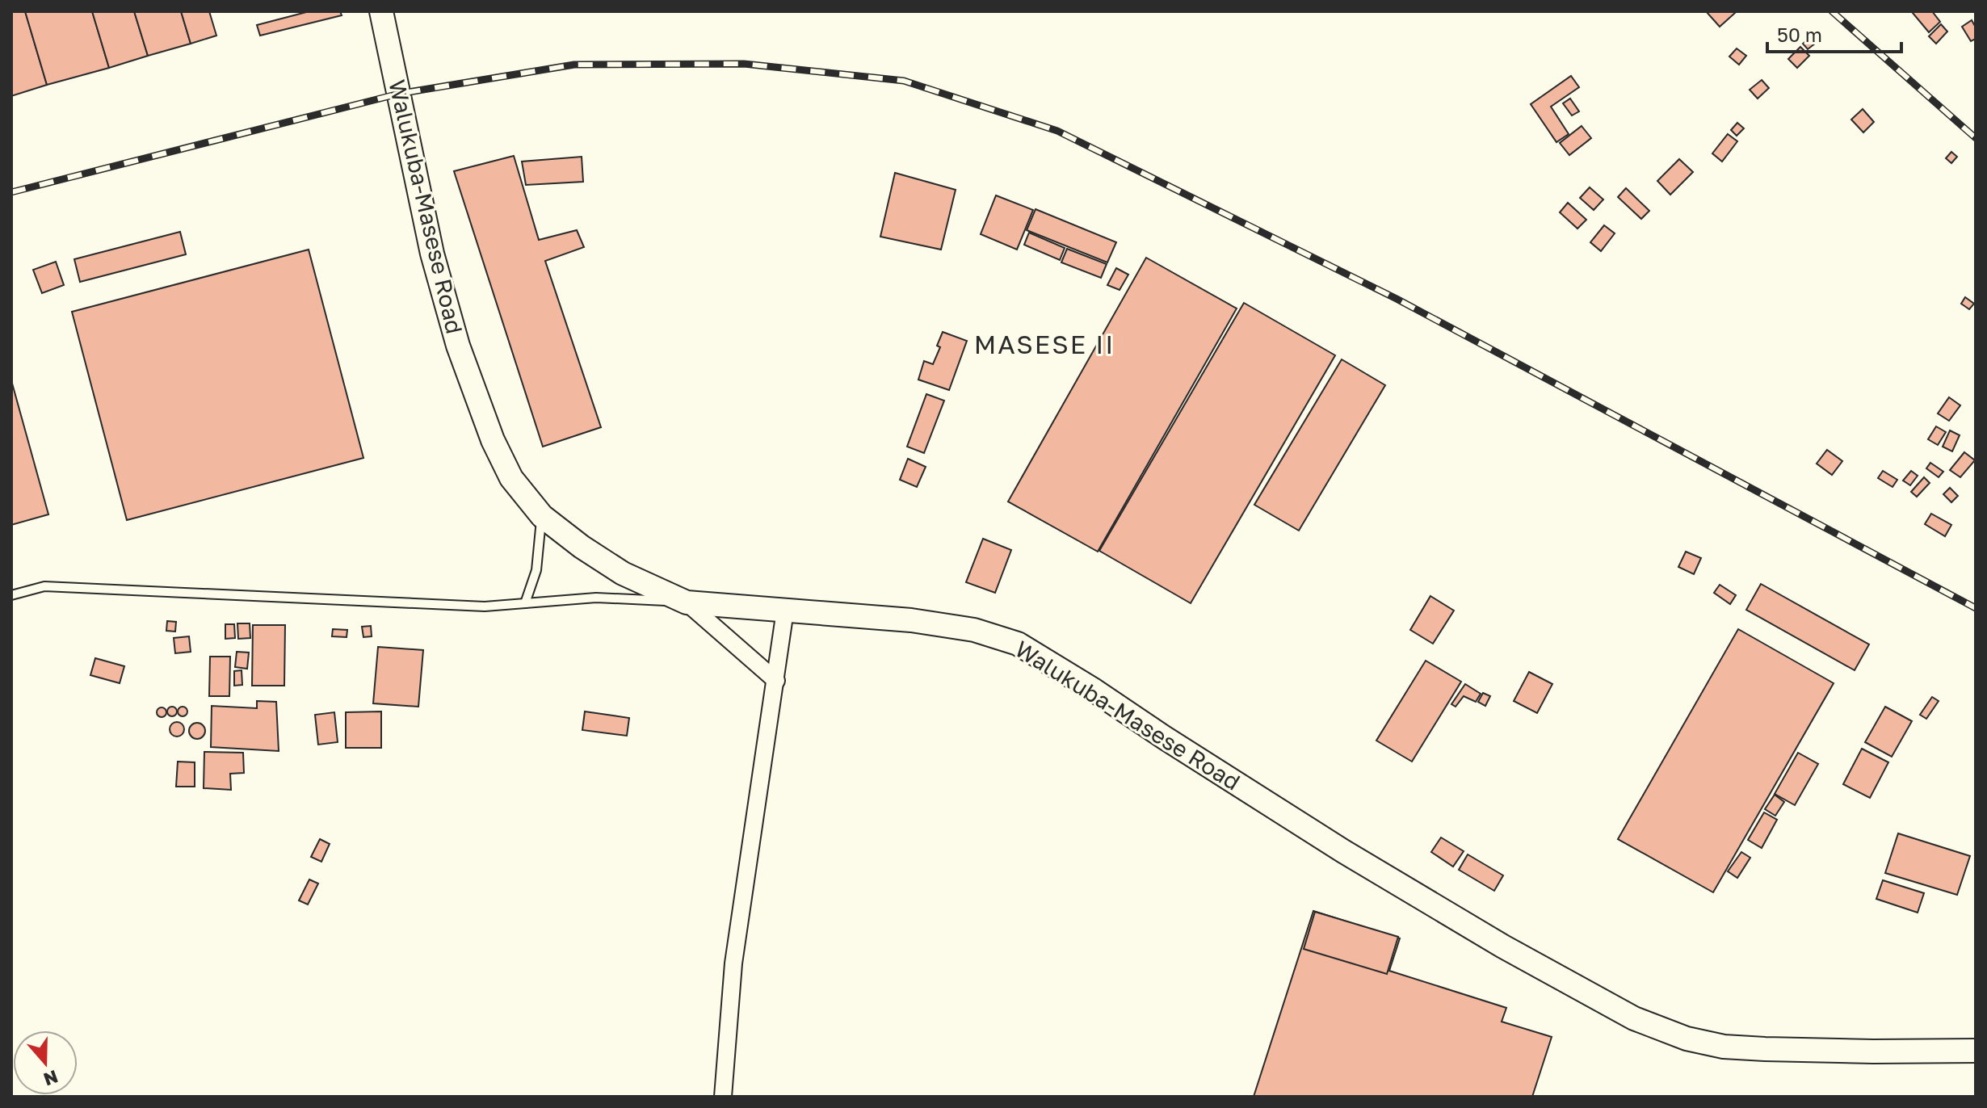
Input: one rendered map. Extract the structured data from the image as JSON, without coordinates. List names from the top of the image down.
{
  "streets": {
    "street": ["Walukuba-Masese Road"]
  },
  "districts": ["MASESE II"],
  "scale_bar": "50 m",
  "north": "bottom"
}
